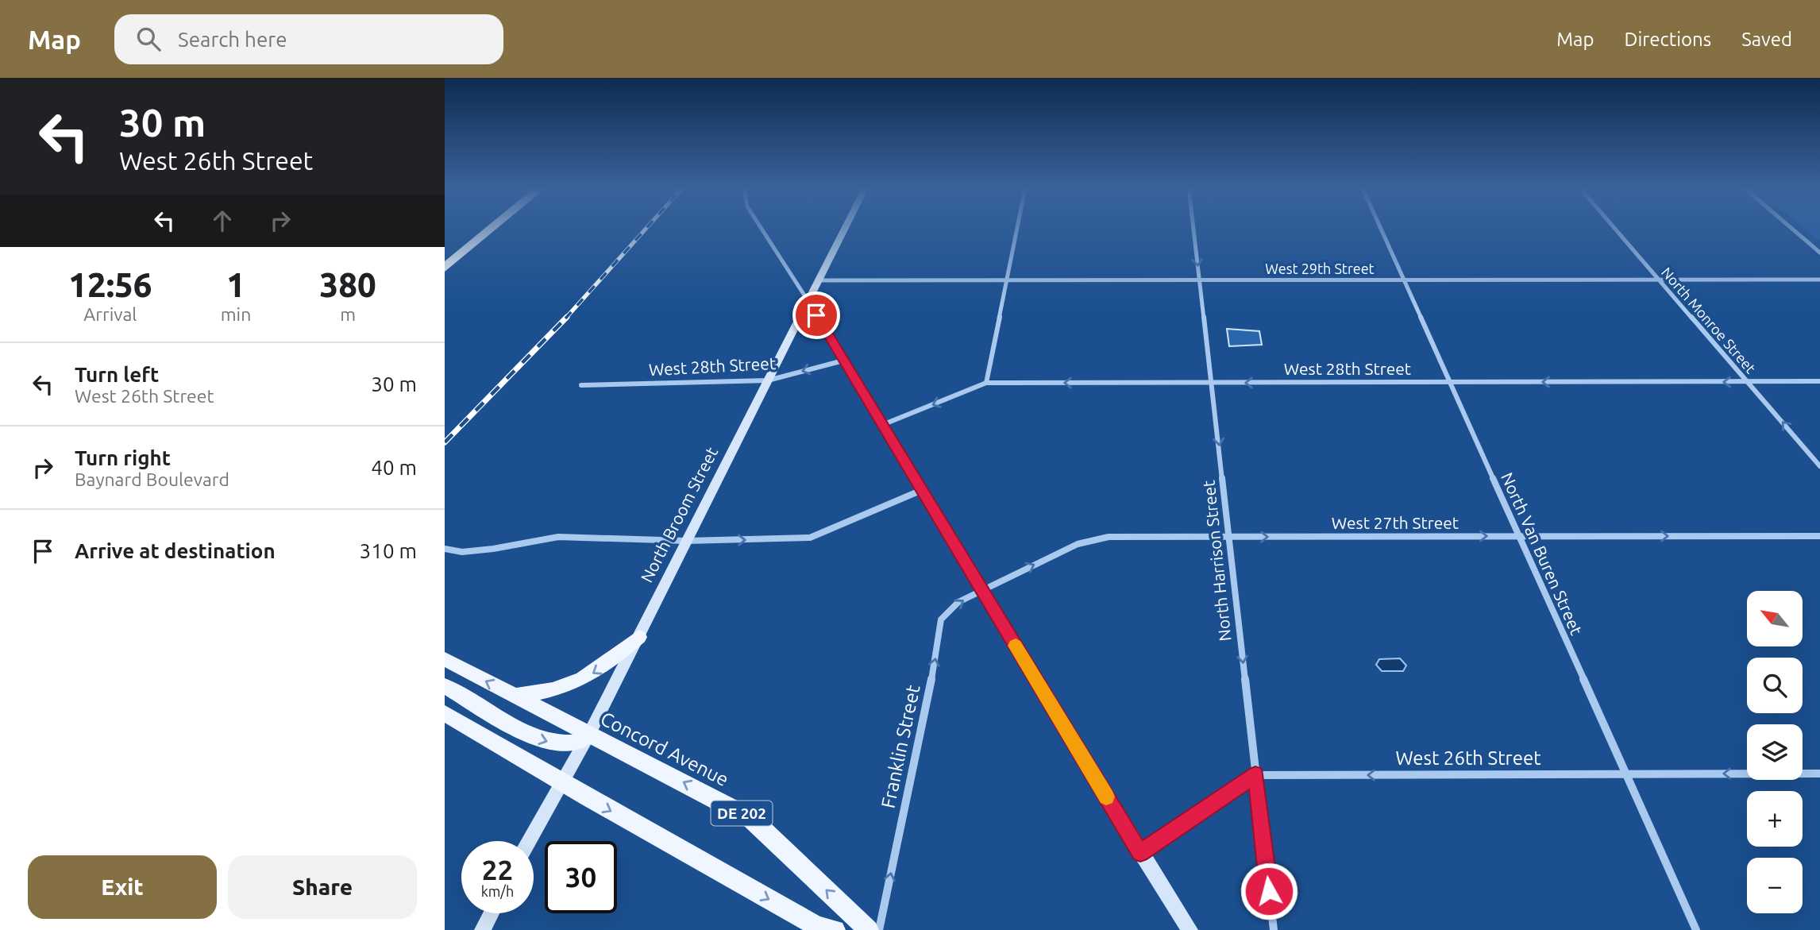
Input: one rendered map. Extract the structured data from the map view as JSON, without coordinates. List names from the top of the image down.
{
  "streets": {
    "main road": ["Concord Avenue", "DE 202"],
    "street": [
      "West 29th Street",
      "North Monroe Street",
      "West 28th Street",
      "North Broom Street",
      "West 27th Street",
      "North Van Buren Street",
      "North Harrison Street",
      "Franklin Street",
      "West 26th Street"
    ]
  },
  "crossings": [
    ["West 29th Street", "North Monroe Street"],
    ["West 29th Street", "North Broom Street"],
    ["West 29th Street", "North Van Buren Street"],
    ["West 29th Street", "North Harrison Street"],
    ["North Monroe Street", "West 28th Street"],
    ["West 28th Street", "North Broom Street"],
    ["West 28th Street", "North Van Buren Street"],
    ["West 28th Street", "North Harrison Street"],
    ["North Broom Street", "Concord Avenue"],
    ["West 27th Street", "North Van Buren Street"],
    ["West 27th Street", "North Harrison Street"],
    ["West 27th Street", "Franklin Street"],
    ["North Van Buren Street", "West 26th Street"],
    ["North Harrison Street", "West 26th Street"]
  ],
  "one_way": [
    "North Monroe Street",
    "West 28th Street",
    "West 27th Street",
    "North Harrison Street",
    "Franklin Street",
    "West 26th Street"
  ],
  "north": "top left",
  "page": {
    "header": "Map",
    "search": "Search here",
    "nav": ["Map", "Directions", "Saved"],
    "turn": ["30 m", "West 26th Street"],
    "eta": [
      "12:56",
      "Arrival",
      "1",
      "min",
      "380",
      "m"
    ],
    "list": [
      {
        "name": "Turn left",
        "note": "West 26th Street",
        "value": "30 m"
      },
      {
        "name": "Turn right",
        "note": "Baynard Boulevard",
        "value": "40 m"
      },
      {
        "name": "Arrive at destination",
        "value": "310 m"
      }
    ],
    "map_buttons": ["+", "−"],
    "speed": "22 km/h",
    "limit": "30",
    "buttons": ["Exit", "Share"]
  }
}
